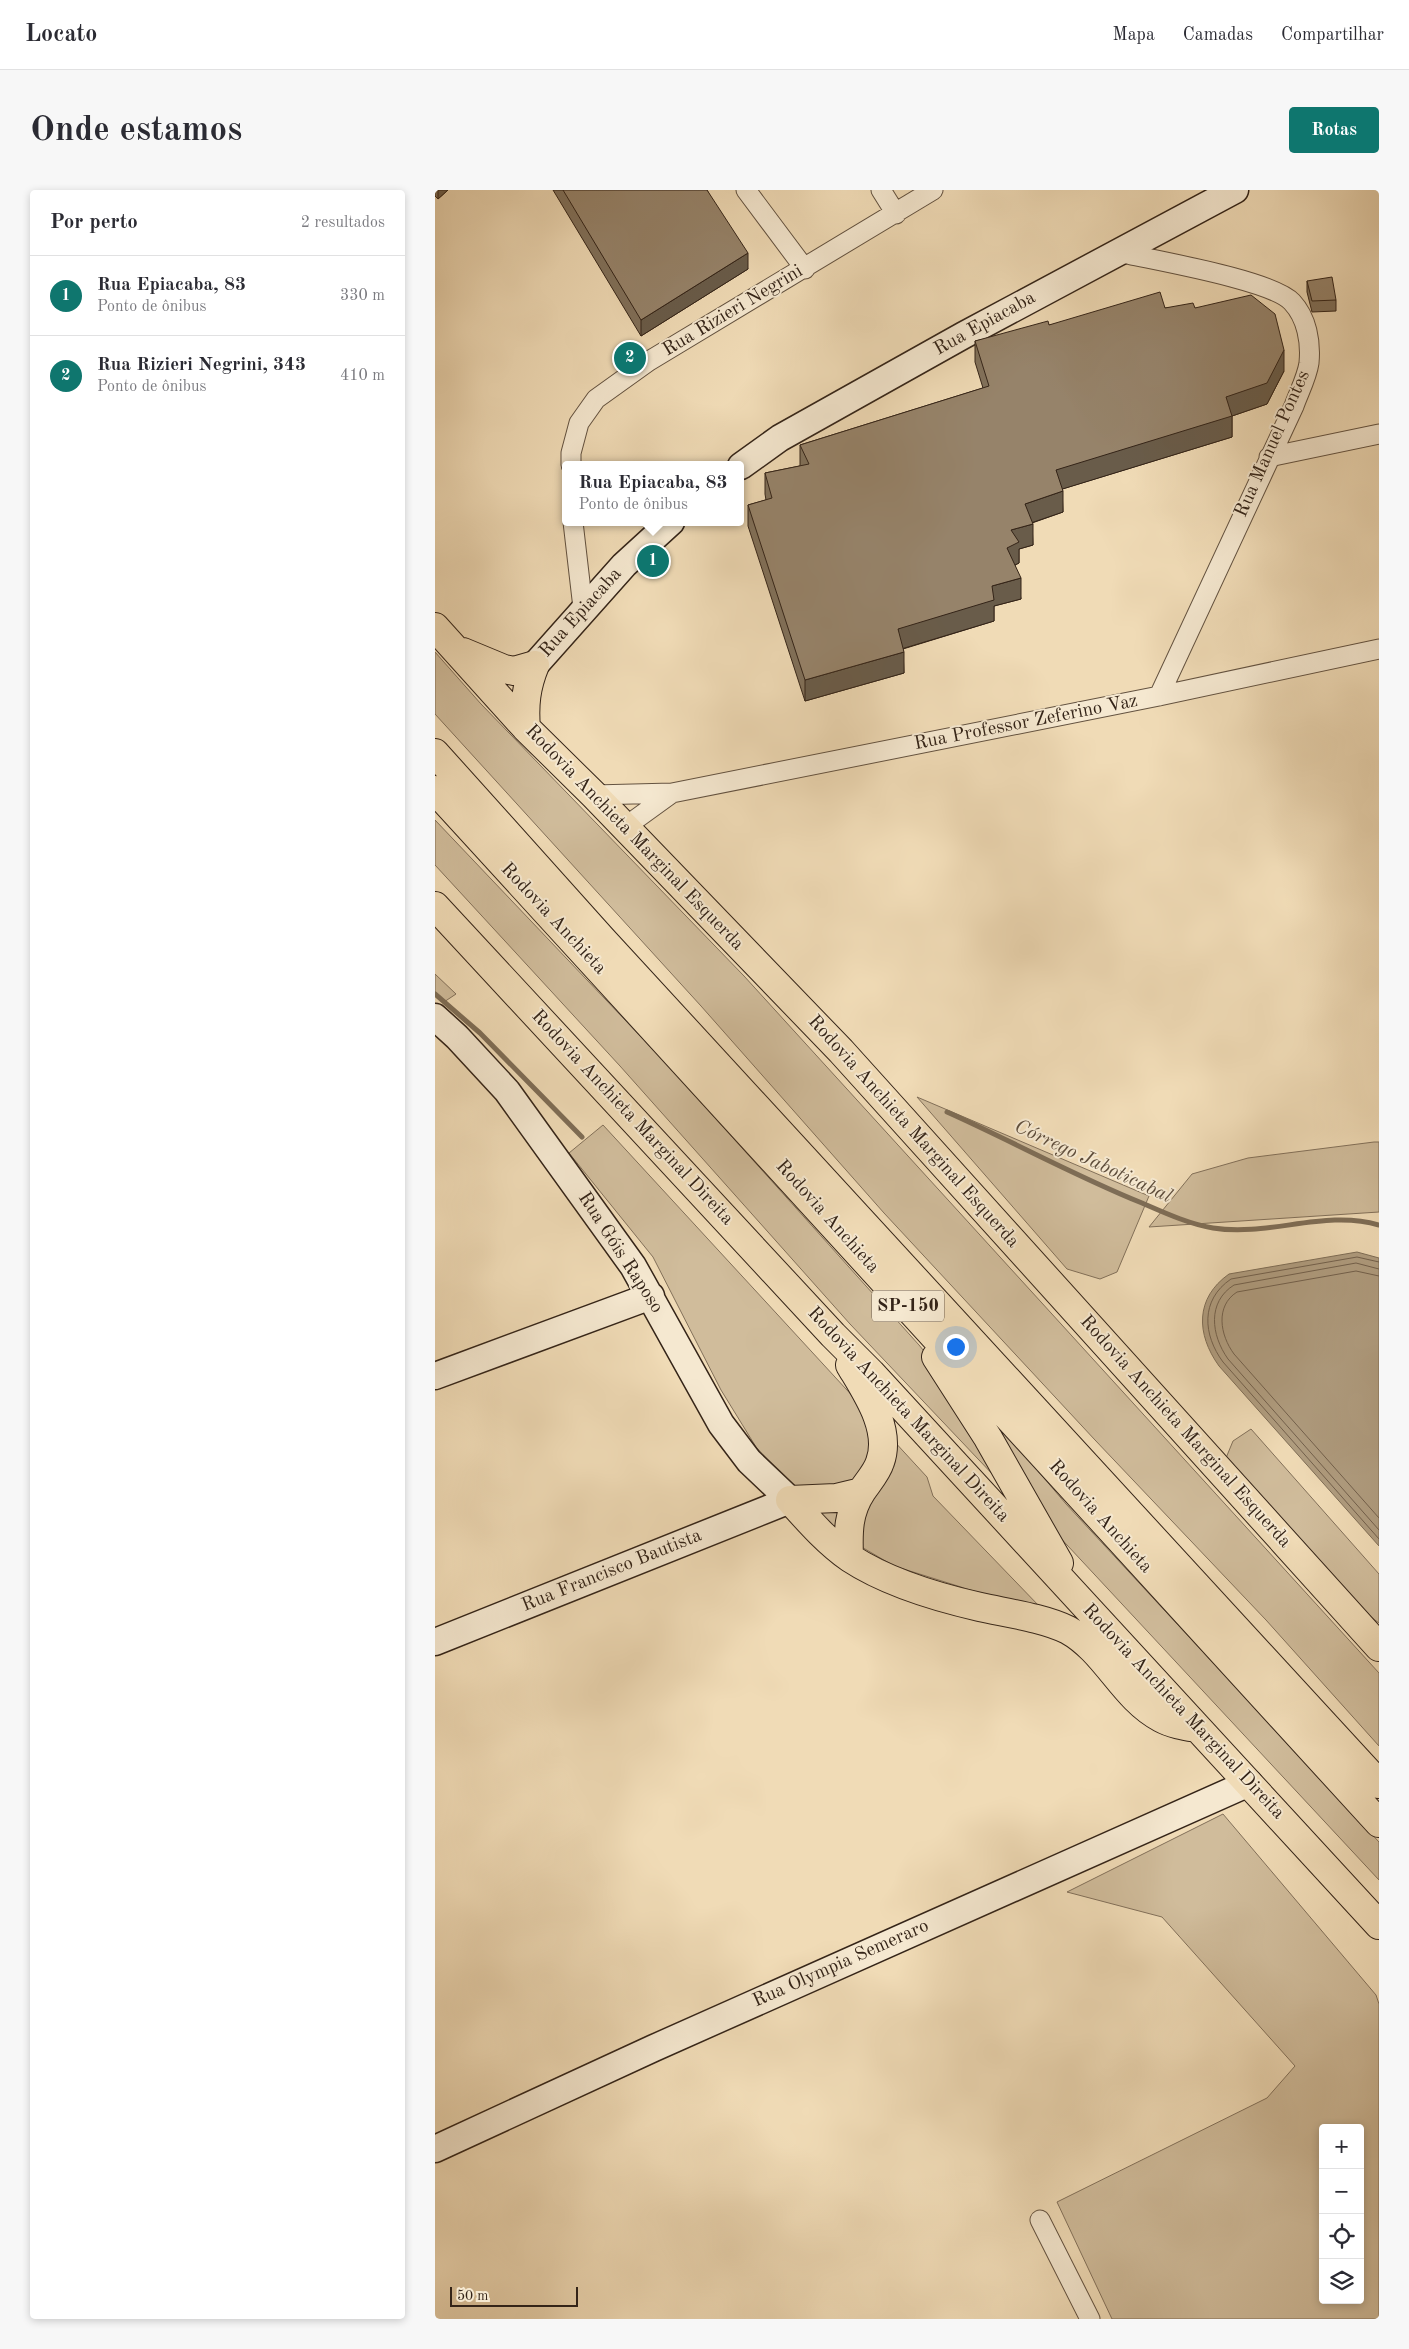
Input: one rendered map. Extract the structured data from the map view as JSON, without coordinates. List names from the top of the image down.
{
  "streets": {
    "highway": [
      "Rodovia Anchieta Marginal Esquerda",
      "Rodovia Anchieta",
      "Rodovia Anchieta Marginal Direita",
      "SP-150"
    ],
    "street": [
      "Rua Rizieri Negrini",
      "Rua Epiacaba",
      "Rua Manuel Pontes",
      "Rua Professor Zeferino Vaz",
      "Rua Góis Raposo",
      "Rua Francisco Bautista",
      "Rua Olympia Semeraro"
    ]
  },
  "crossings": [
    ["Rua Epiacaba", "Rua Manuel Pontes"],
    ["Rua Manuel Pontes", "Rua Professor Zeferino Vaz"],
    ["Rua Professor Zeferino Vaz", "Rodovia Anchieta Marginal Esquerda"],
    ["Rodovia Anchieta Marginal Direita", "Rua Olympia Semeraro"],
    ["Rua Góis Raposo", "Rua Francisco Bautista"]
  ],
  "water": ["Córrego Jaboticabal"],
  "scale_bar": "50 m",
  "page": {
    "header": "Locato",
    "nav": ["Mapa", "Camadas", "Compartilhar"],
    "buttons": "Rotas",
    "title": "Onde estamos",
    "heading": ["Por perto", "2 resultados"],
    "list": [
      {
        "mark": "1",
        "name": "Rua Epiacaba, 83",
        "note": "Ponto de ônibus",
        "value": "330 m"
      },
      {
        "mark": "2",
        "name": "Rua Rizieri Negrini, 343",
        "note": "Ponto de ônibus",
        "value": "410 m"
      }
    ],
    "pins": ["2", "1"],
    "popup": ["Rua Epiacaba, 83", "Ponto de ônibus"],
    "map_buttons": ["+", "−"],
    "scale": "50 m"
  }
}
